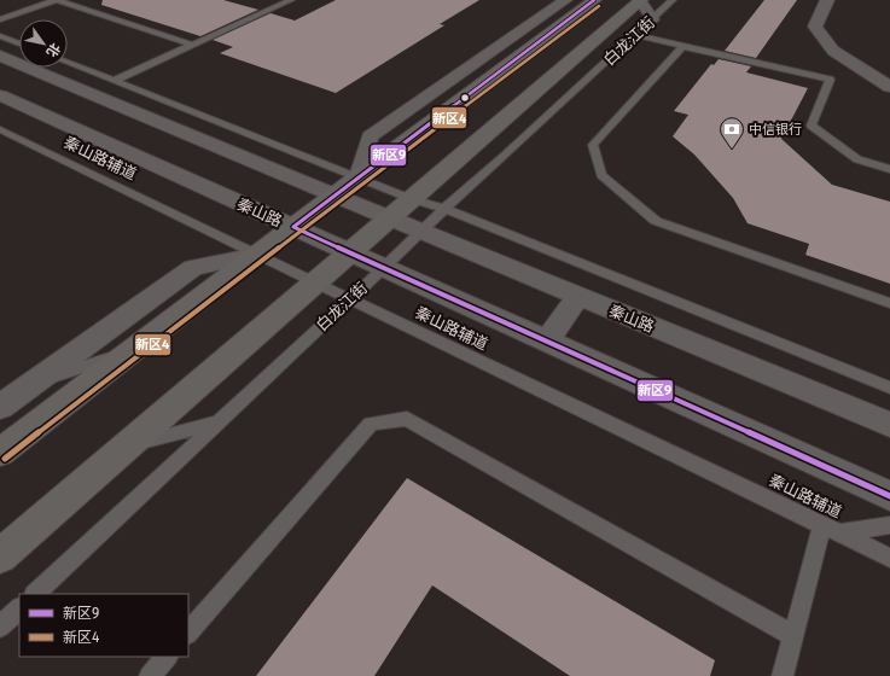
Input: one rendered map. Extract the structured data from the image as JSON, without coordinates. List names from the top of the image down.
{
  "streets": {
    "main road": ["白龙江街"],
    "street": ["秦山路"],
    "lane": ["秦山路辅道"]
  },
  "crossings": [
    ["白龙江街", "秦山路辅道"],
    ["白龙江街", "秦山路"]
  ],
  "places": {
    "bank": ["中信银行"]
  },
  "lines": ["transit line 新区9", "transit line 新区4"],
  "legend": ["新区9", "新区4"],
  "north": "bottom right"
}
